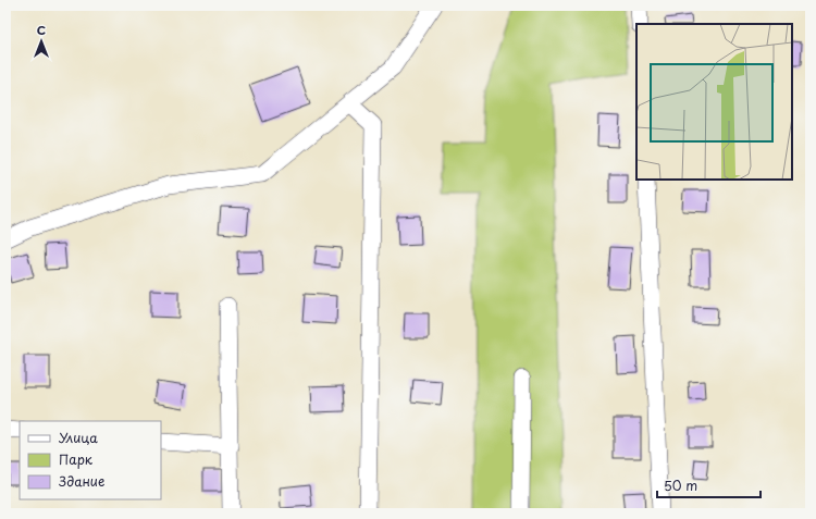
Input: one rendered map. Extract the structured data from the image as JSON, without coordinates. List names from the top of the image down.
{
  "legend": ["Улица", "Парк", "Здание"],
  "scale_bar": "50 m",
  "north": "top"
}
